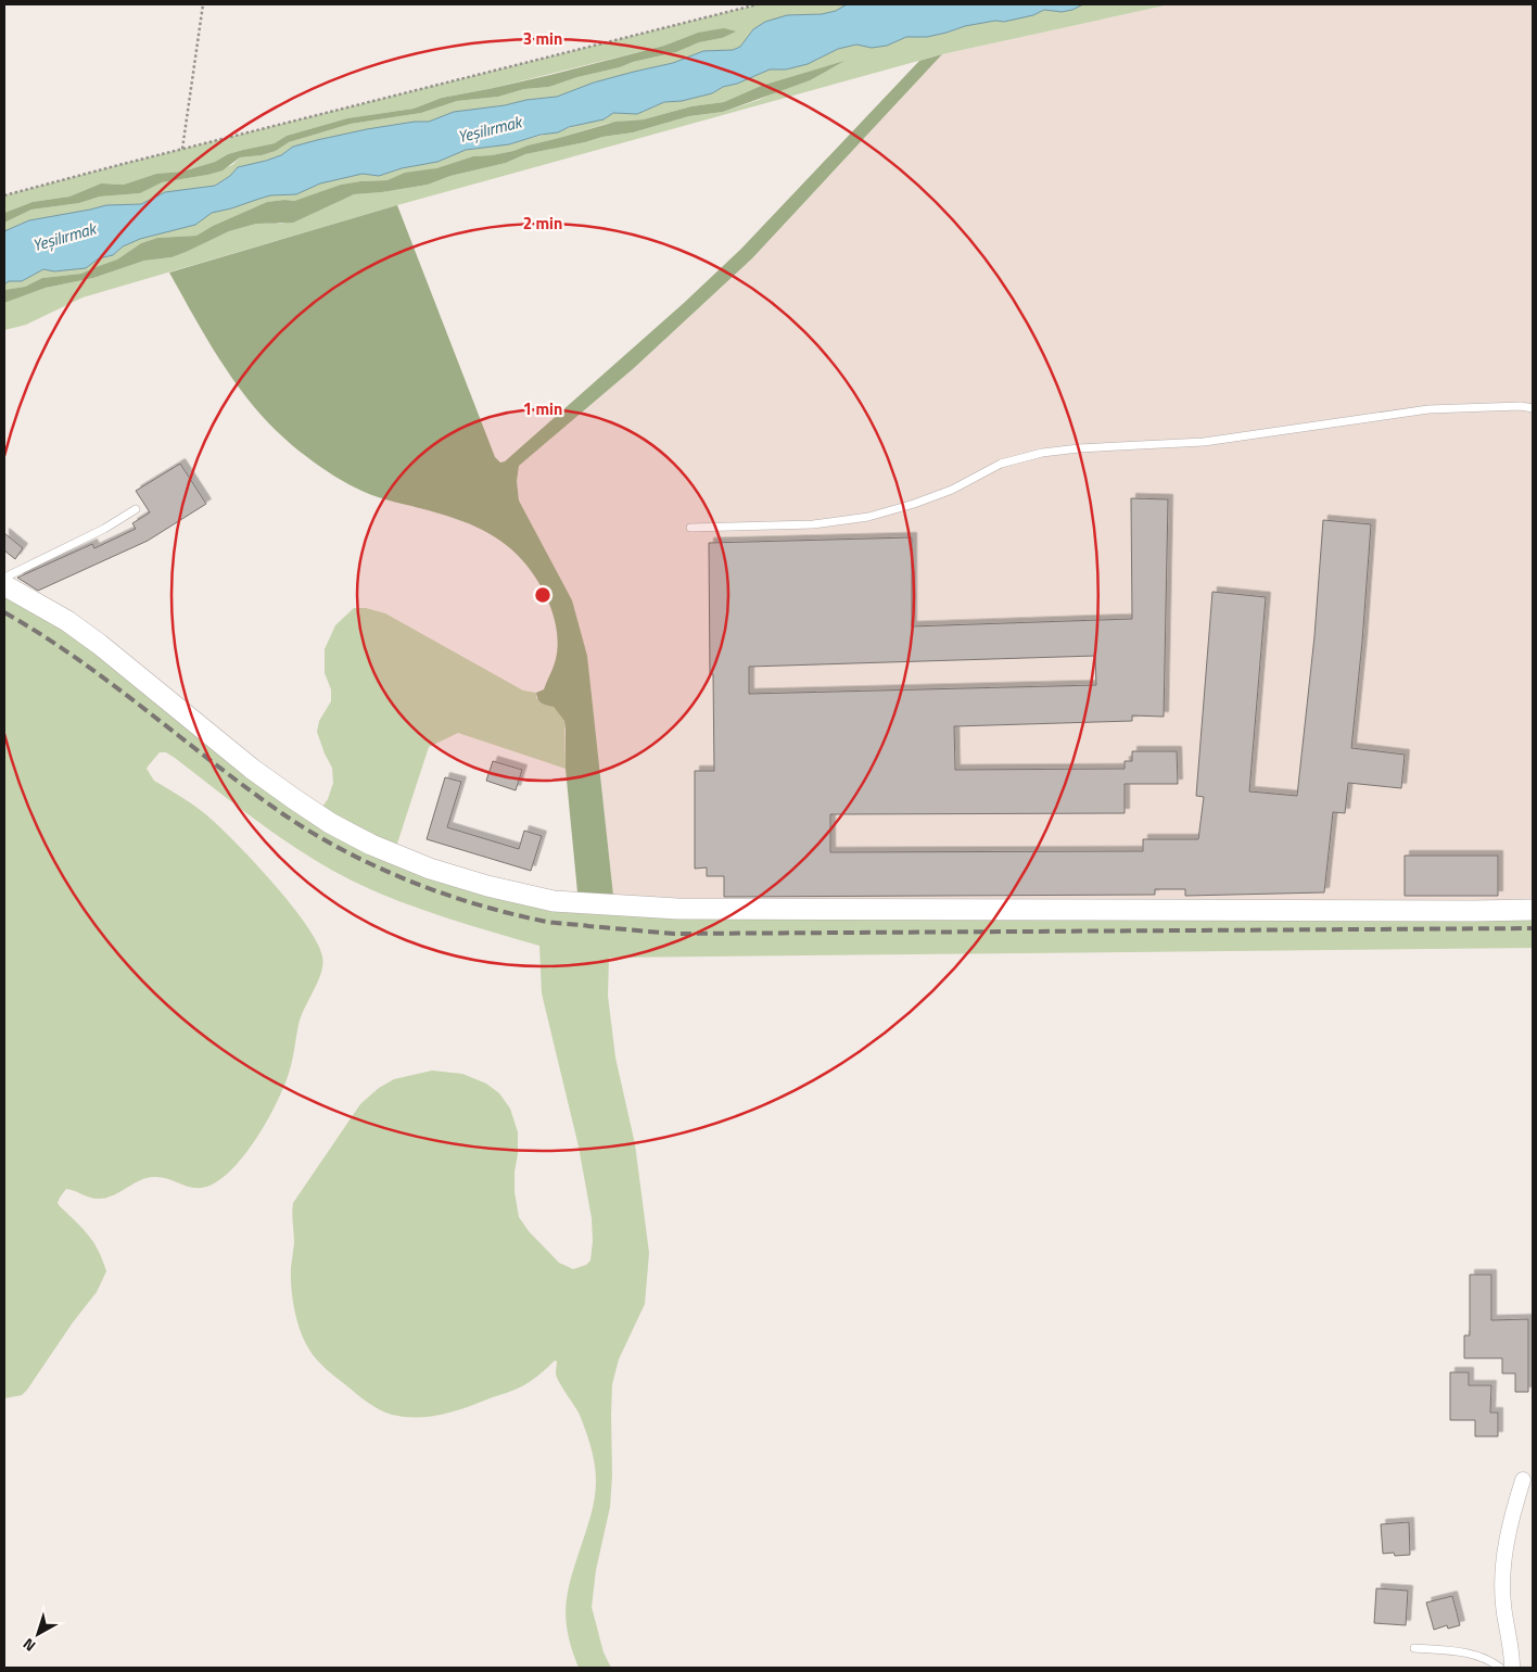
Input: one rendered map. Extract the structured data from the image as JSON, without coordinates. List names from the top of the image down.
{
  "water": ["Yeşilırmak"],
  "north": "bottom left",
  "rings": ["3 min", "2 min", "1 min"]
}
